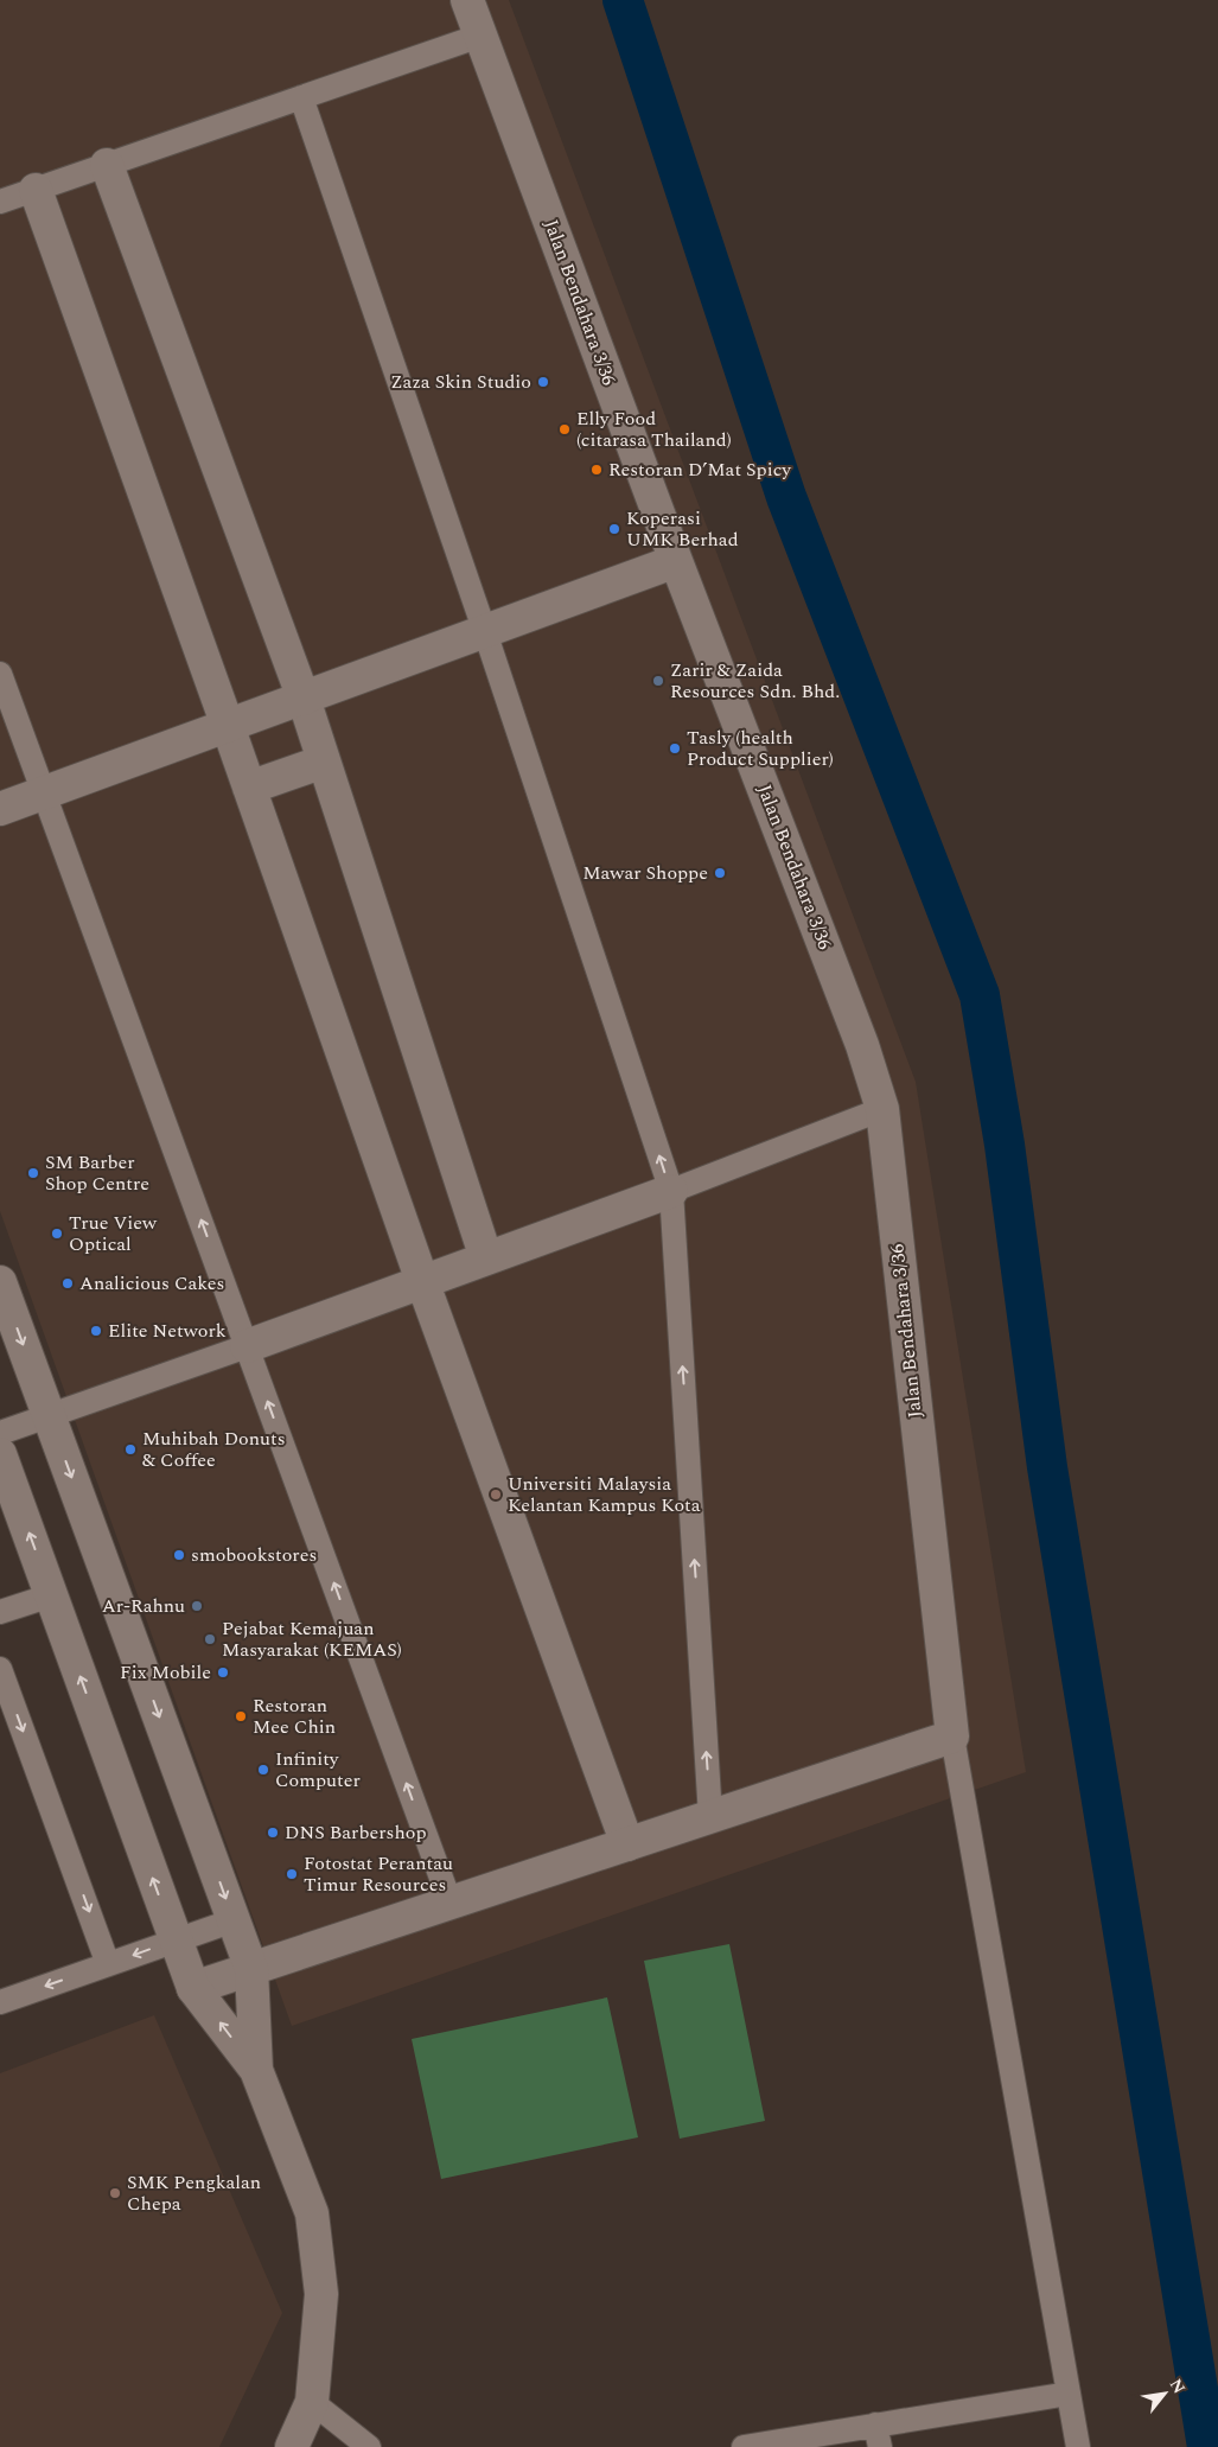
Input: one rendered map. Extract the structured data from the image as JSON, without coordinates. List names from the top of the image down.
{
  "streets": {
    "street": ["Jalan Bendahara 3/36"]
  },
  "places": [
    "Zaza Skin Studio",
    "Elly Food (citarasa Thailand)",
    "Restoran D’Mat Spicy",
    "Koperasi UMK Berhad",
    "Zarir & Zaida Resources Sdn. Bhd.",
    "Tasly (health Product Supplier)",
    "Mawar Shoppe",
    "SM Barber Shop Centre",
    "True View Optical",
    "Analicious Cakes",
    "Elite Network",
    "Muhibah Donuts & Coffee",
    "Universiti Malaysia Kelantan Kampus Kota",
    "smobookstores",
    "Ar-Rahnu",
    "Pejabat Kemajuan Masyarakat (KEMAS)",
    "Fix Mobile",
    "Restoran Mee Chin",
    "Infinity Computer",
    "DNS Barbershop",
    "Fotostat Perantau Timur Resources",
    "SMK Pengkalan Chepa"
  ],
  "north": "top right"
}
